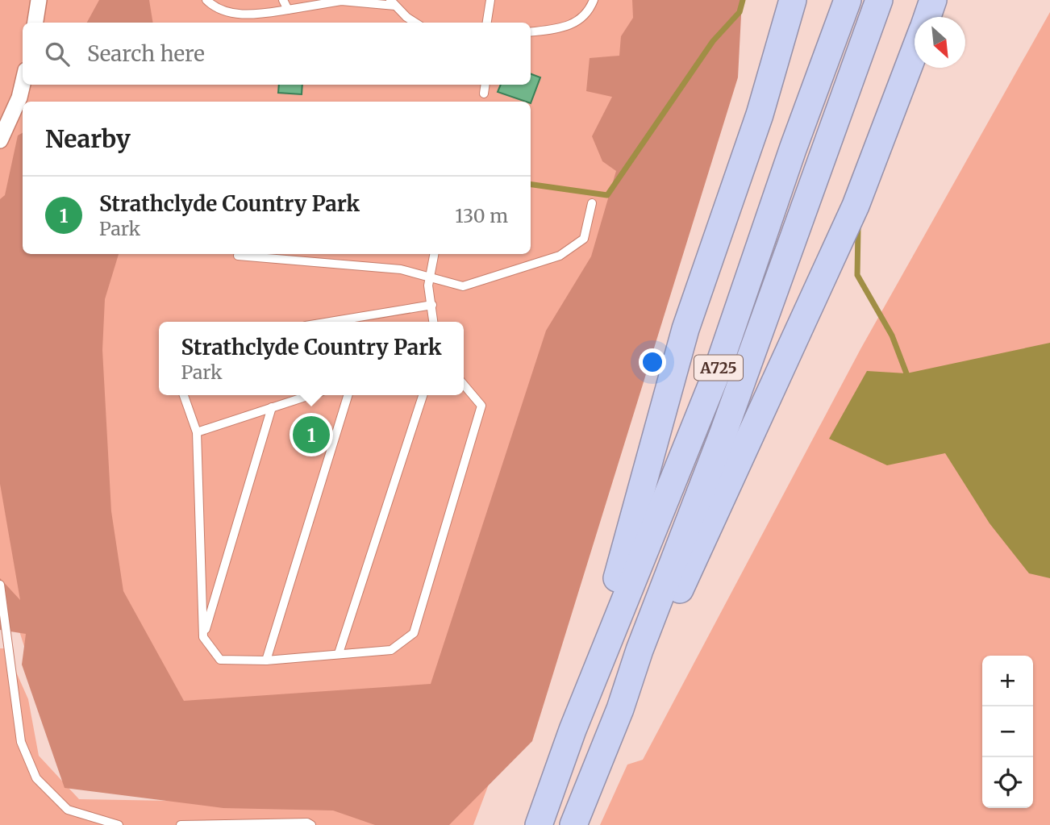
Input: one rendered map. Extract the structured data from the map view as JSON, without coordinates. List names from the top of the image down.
{
  "streets": {
    "highway": ["A725"]
  },
  "north": "bottom right",
  "page": {
    "search": "Search here",
    "heading": "Nearby",
    "list": [
      {
        "mark": "1",
        "name": "Strathclyde Country Park",
        "note": "Park",
        "value": "130 m"
      }
    ],
    "popup": ["Strathclyde Country Park", "Park"],
    "pins": "1",
    "map_buttons": ["+", "−"]
  }
}
